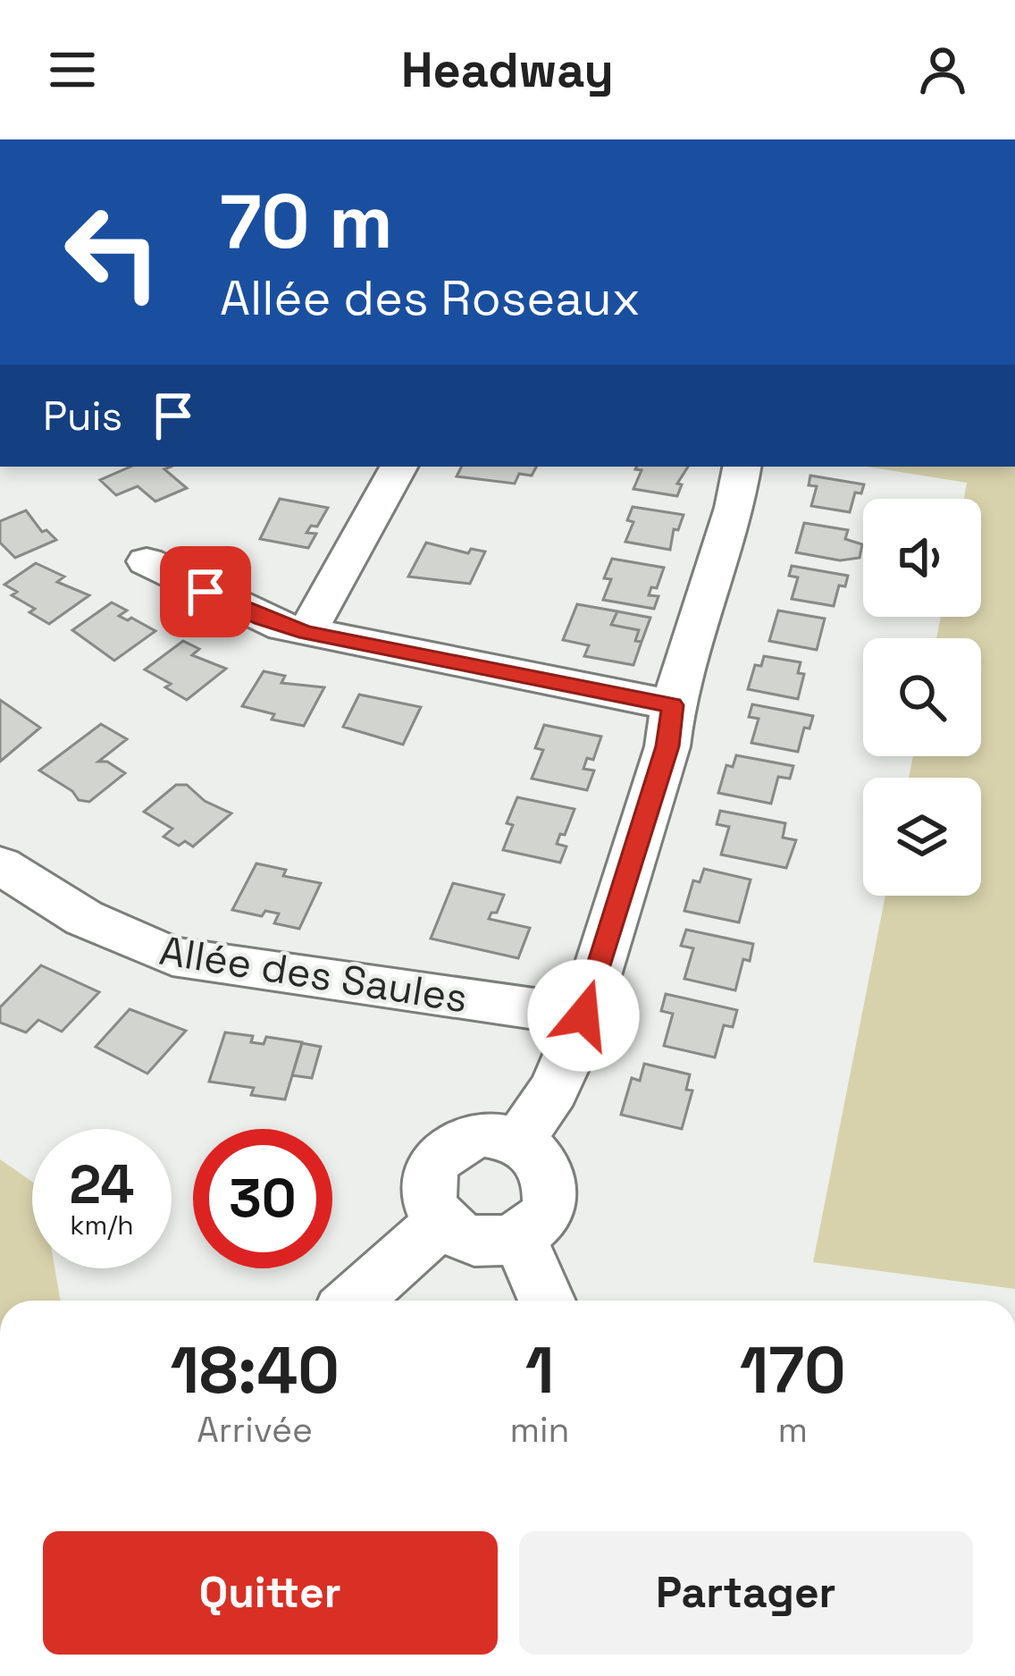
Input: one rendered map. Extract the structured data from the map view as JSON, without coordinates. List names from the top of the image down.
{
  "streets": {
    "street": ["Allée des Saules"]
  },
  "page": {
    "header": "Headway",
    "turn": ["70 m", "Allée des Roseaux"],
    "then": "Puis",
    "speed": "24 km/h",
    "limit": "30",
    "eta": [
      "18:40",
      "Arrivée",
      "1",
      "min",
      "170",
      "m"
    ],
    "buttons": ["Quitter", "Partager"]
  }
}
